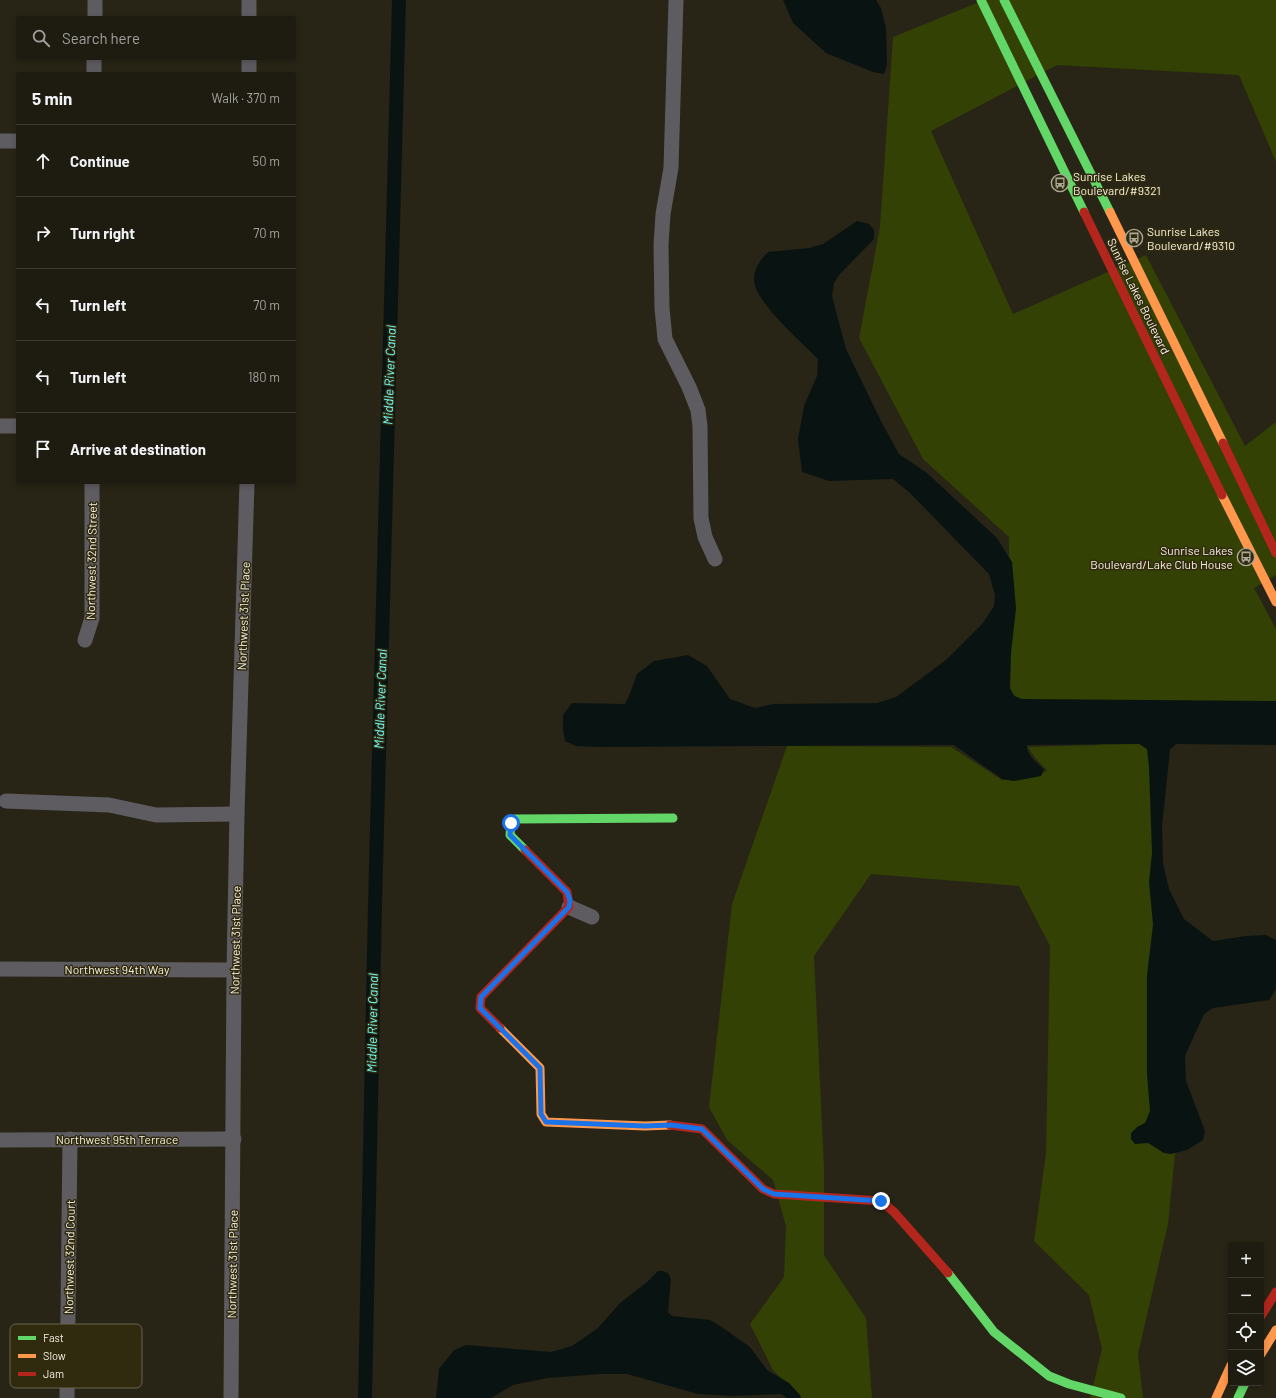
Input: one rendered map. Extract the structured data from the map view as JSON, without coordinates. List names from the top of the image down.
{
  "streets": {
    "street": [
      "Sunrise Lakes Boulevard",
      "Northwest 32nd Street",
      "Northwest 31st Place",
      "Northwest 94th Way",
      "Northwest 95th Terrace",
      "Northwest 32nd Court"
    ]
  },
  "crossings": [
    ["Northwest 31st Place", "Northwest 94th Way"],
    ["Northwest 31st Place", "Northwest 95th Terrace"],
    ["Northwest 95th Terrace", "Northwest 32nd Court"]
  ],
  "water": ["Middle River Canal"],
  "places": {
    "bus stop": ["Sunrise Lakes Boulevard/#9321", "Sunrise Lakes Boulevard/#9310", "Sunrise Lakes Boulevard/Lake Club House"]
  },
  "legend": ["Fast", "Slow", "Jam"],
  "page": {
    "search": "Search here",
    "heading": ["5 min", "Walk · 370 m"],
    "list": [
      ["Continue", "50 m"],
      ["Turn right", "70 m"],
      ["Turn left", "70 m"],
      ["Turn left", "180 m"],
      "Arrive at destination"
    ],
    "map_buttons": ["+", "−"]
  }
}
